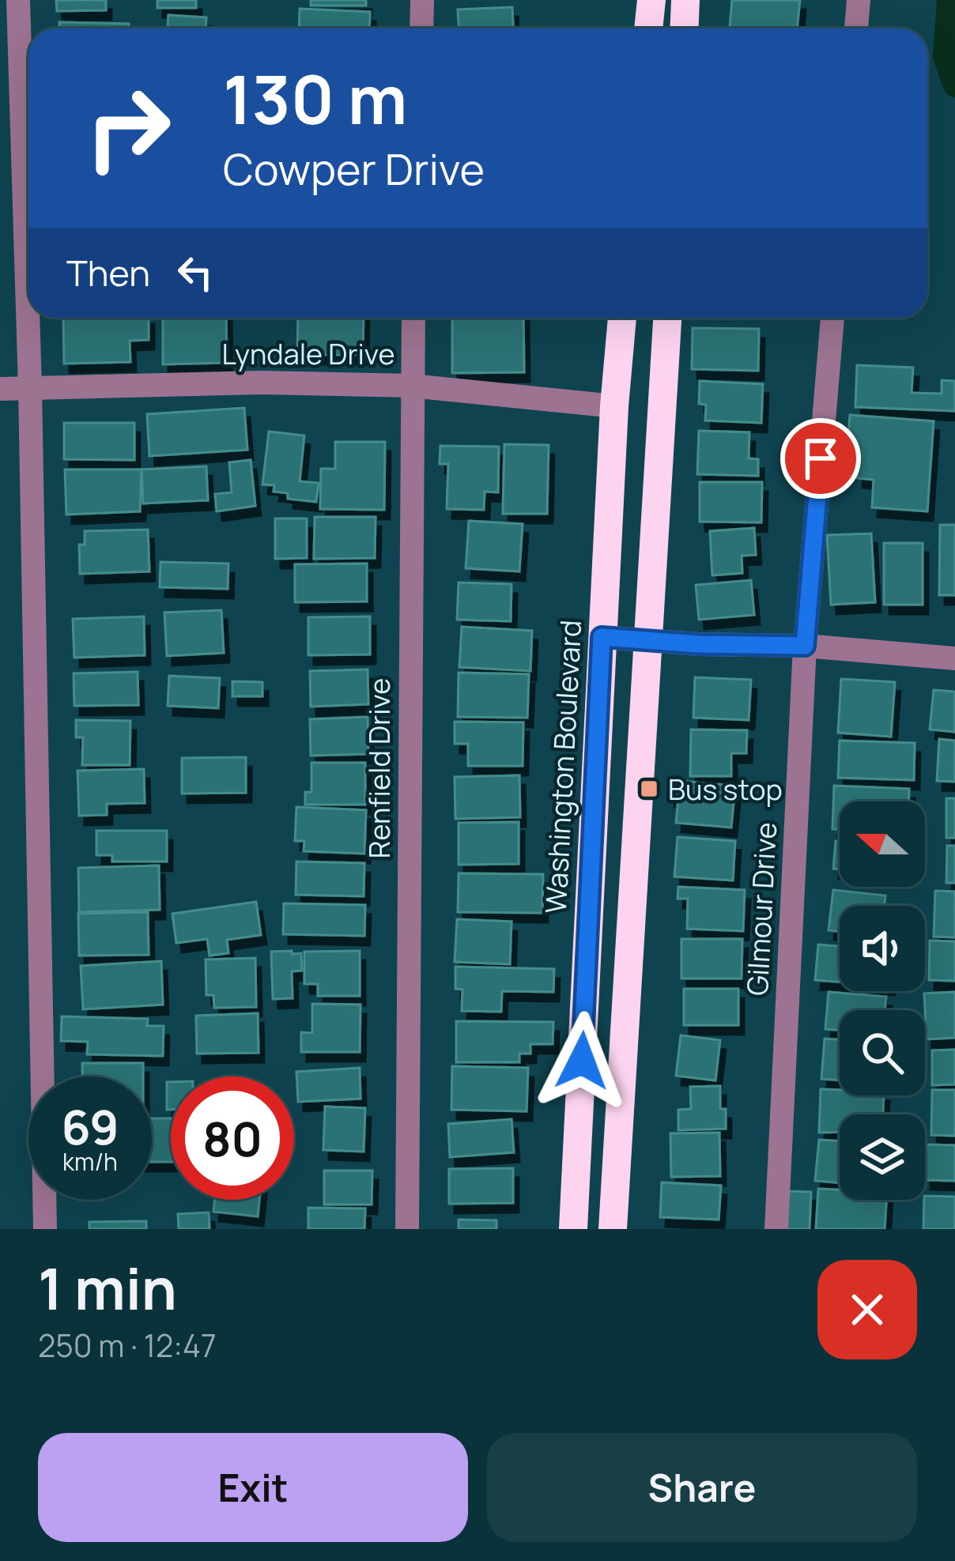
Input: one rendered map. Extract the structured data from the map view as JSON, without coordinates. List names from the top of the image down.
{
  "streets": {
    "highway": ["Washington Boulevard"],
    "street": ["Lyndale Drive", "Renfield Drive", "Gilmour Drive"]
  },
  "crossings": [
    ["Lyndale Drive", "Washington Boulevard"],
    ["Lyndale Drive", "Renfield Drive"]
  ],
  "places": {
    "transit": ["Bus stop"]
  },
  "north": "left",
  "page": {
    "turn": ["130 m", "Cowper Drive"],
    "then": "Then",
    "speed": "69 km/h",
    "limit": "80",
    "heading": ["1 min", "250 m · 12:47"],
    "buttons": ["Exit", "Share"]
  }
}
